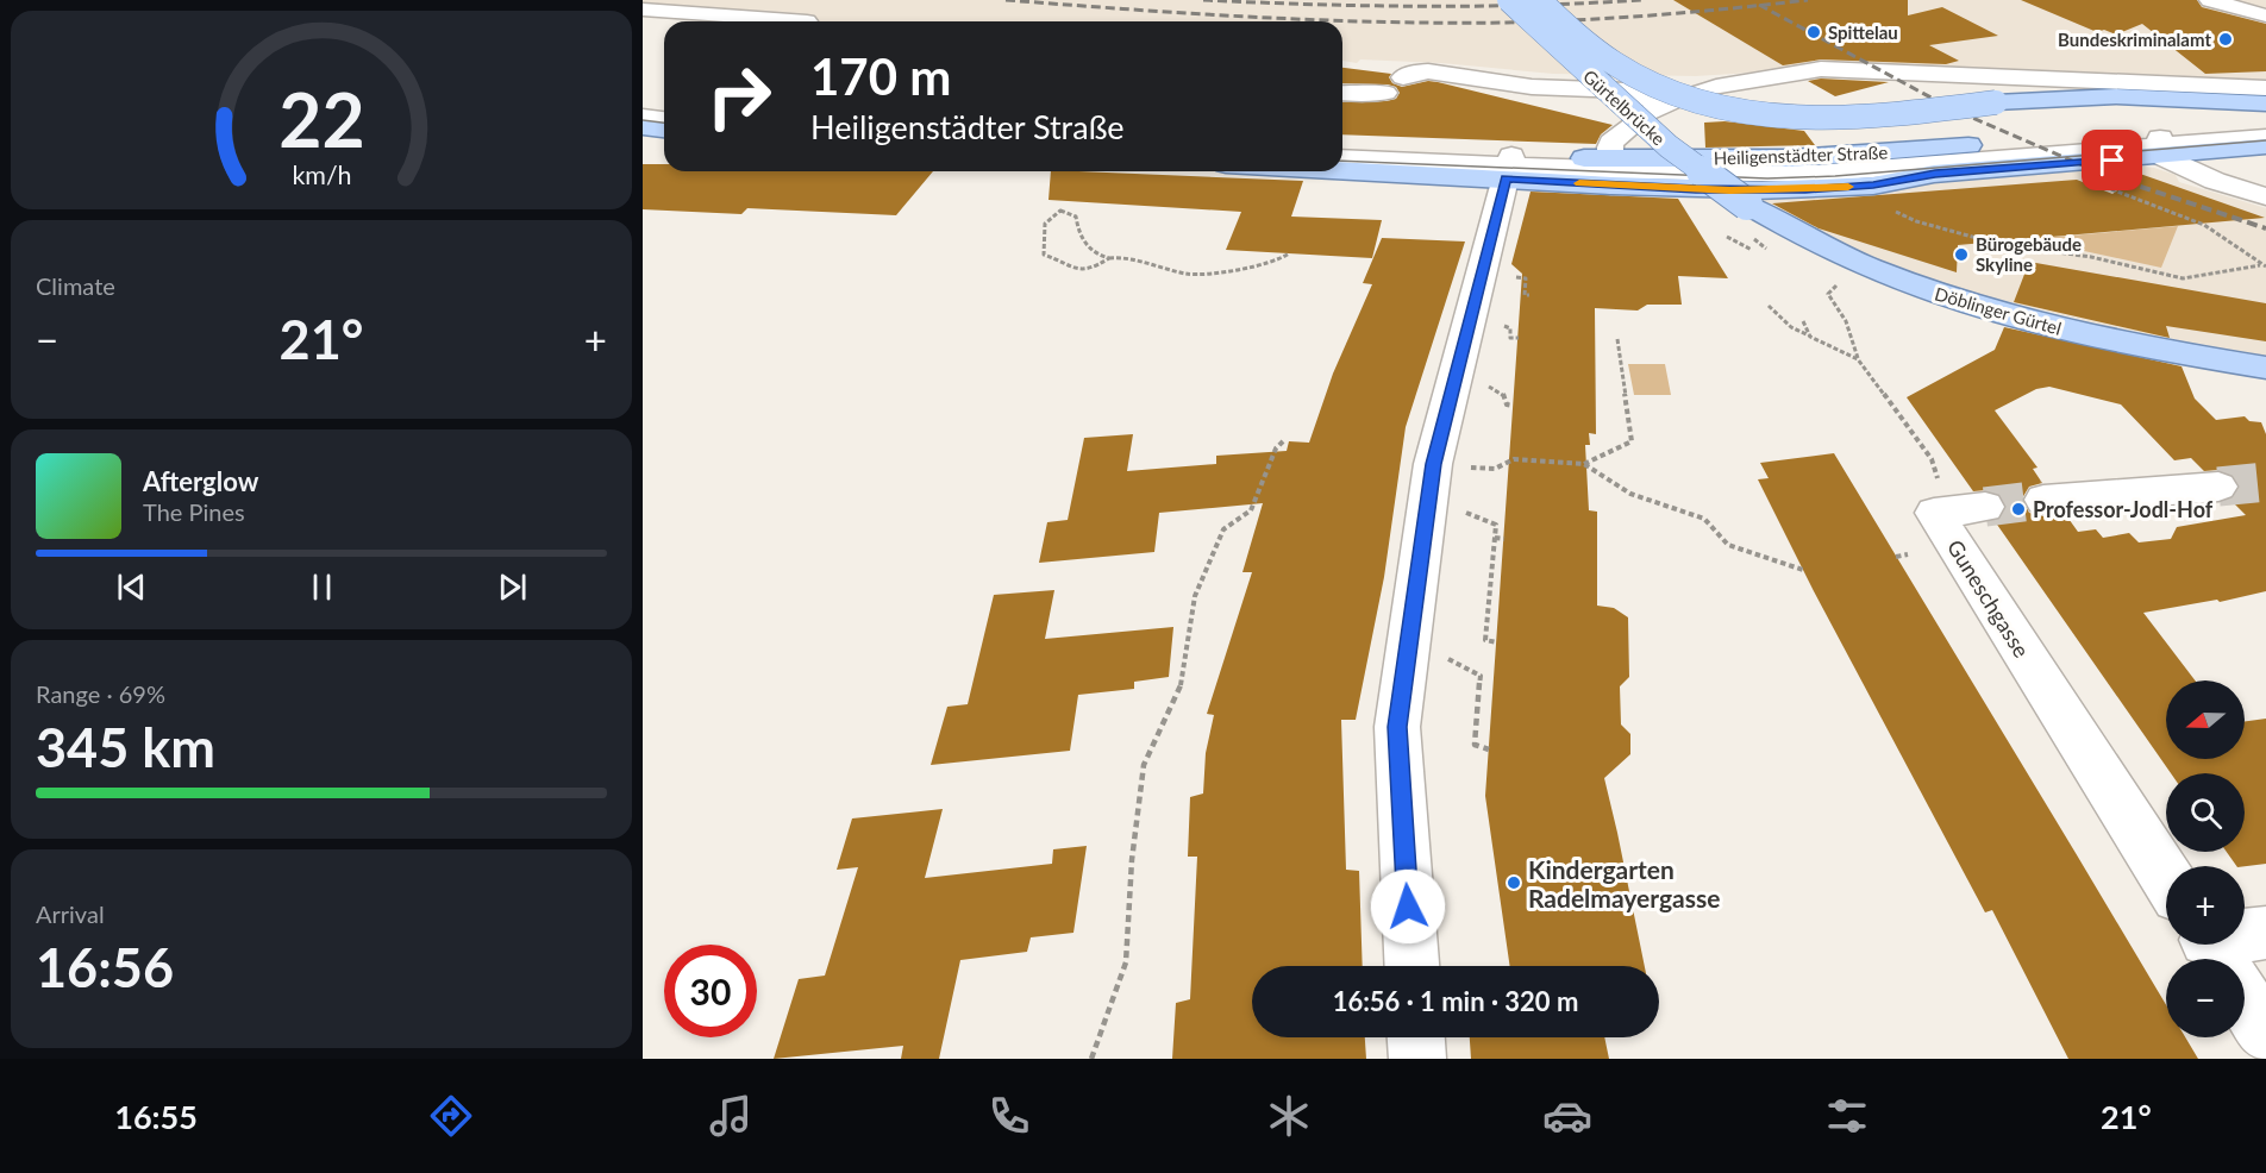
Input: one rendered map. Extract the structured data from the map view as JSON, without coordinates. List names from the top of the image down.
{
  "streets": {
    "main road": ["Gürtelbrücke", "Heiligenstädter Straße", "Döblinger Gürtel"],
    "street": ["Guneschgasse"]
  },
  "crossings": [
    ["Gürtelbrücke", "Döblinger Gürtel"]
  ],
  "places": [
    "Spittelau",
    "Bundeskriminalamt",
    "Bürogebäude Skyline",
    "Professor-Jodl-Hof",
    "Kindergarten Radelmayergasse"
  ],
  "north": "left",
  "page": {
    "turn": ["170 m", "Heiligenstädter Straße"],
    "tile": [
      "Climate",
      ["Range · 69%", "345 km"],
      ["Arrival", "16:56"]
    ],
    "heat": ["−", "21°", "+"],
    "song": ["Afterglow", "The Pines"],
    "map_buttons": ["+", "−"],
    "limit": "30",
    "trip": "16:56 · 1 min · 320 m",
    "tabs": ["16:55", "21°"],
    "gauge": ["22", "km/h"]
  }
}
